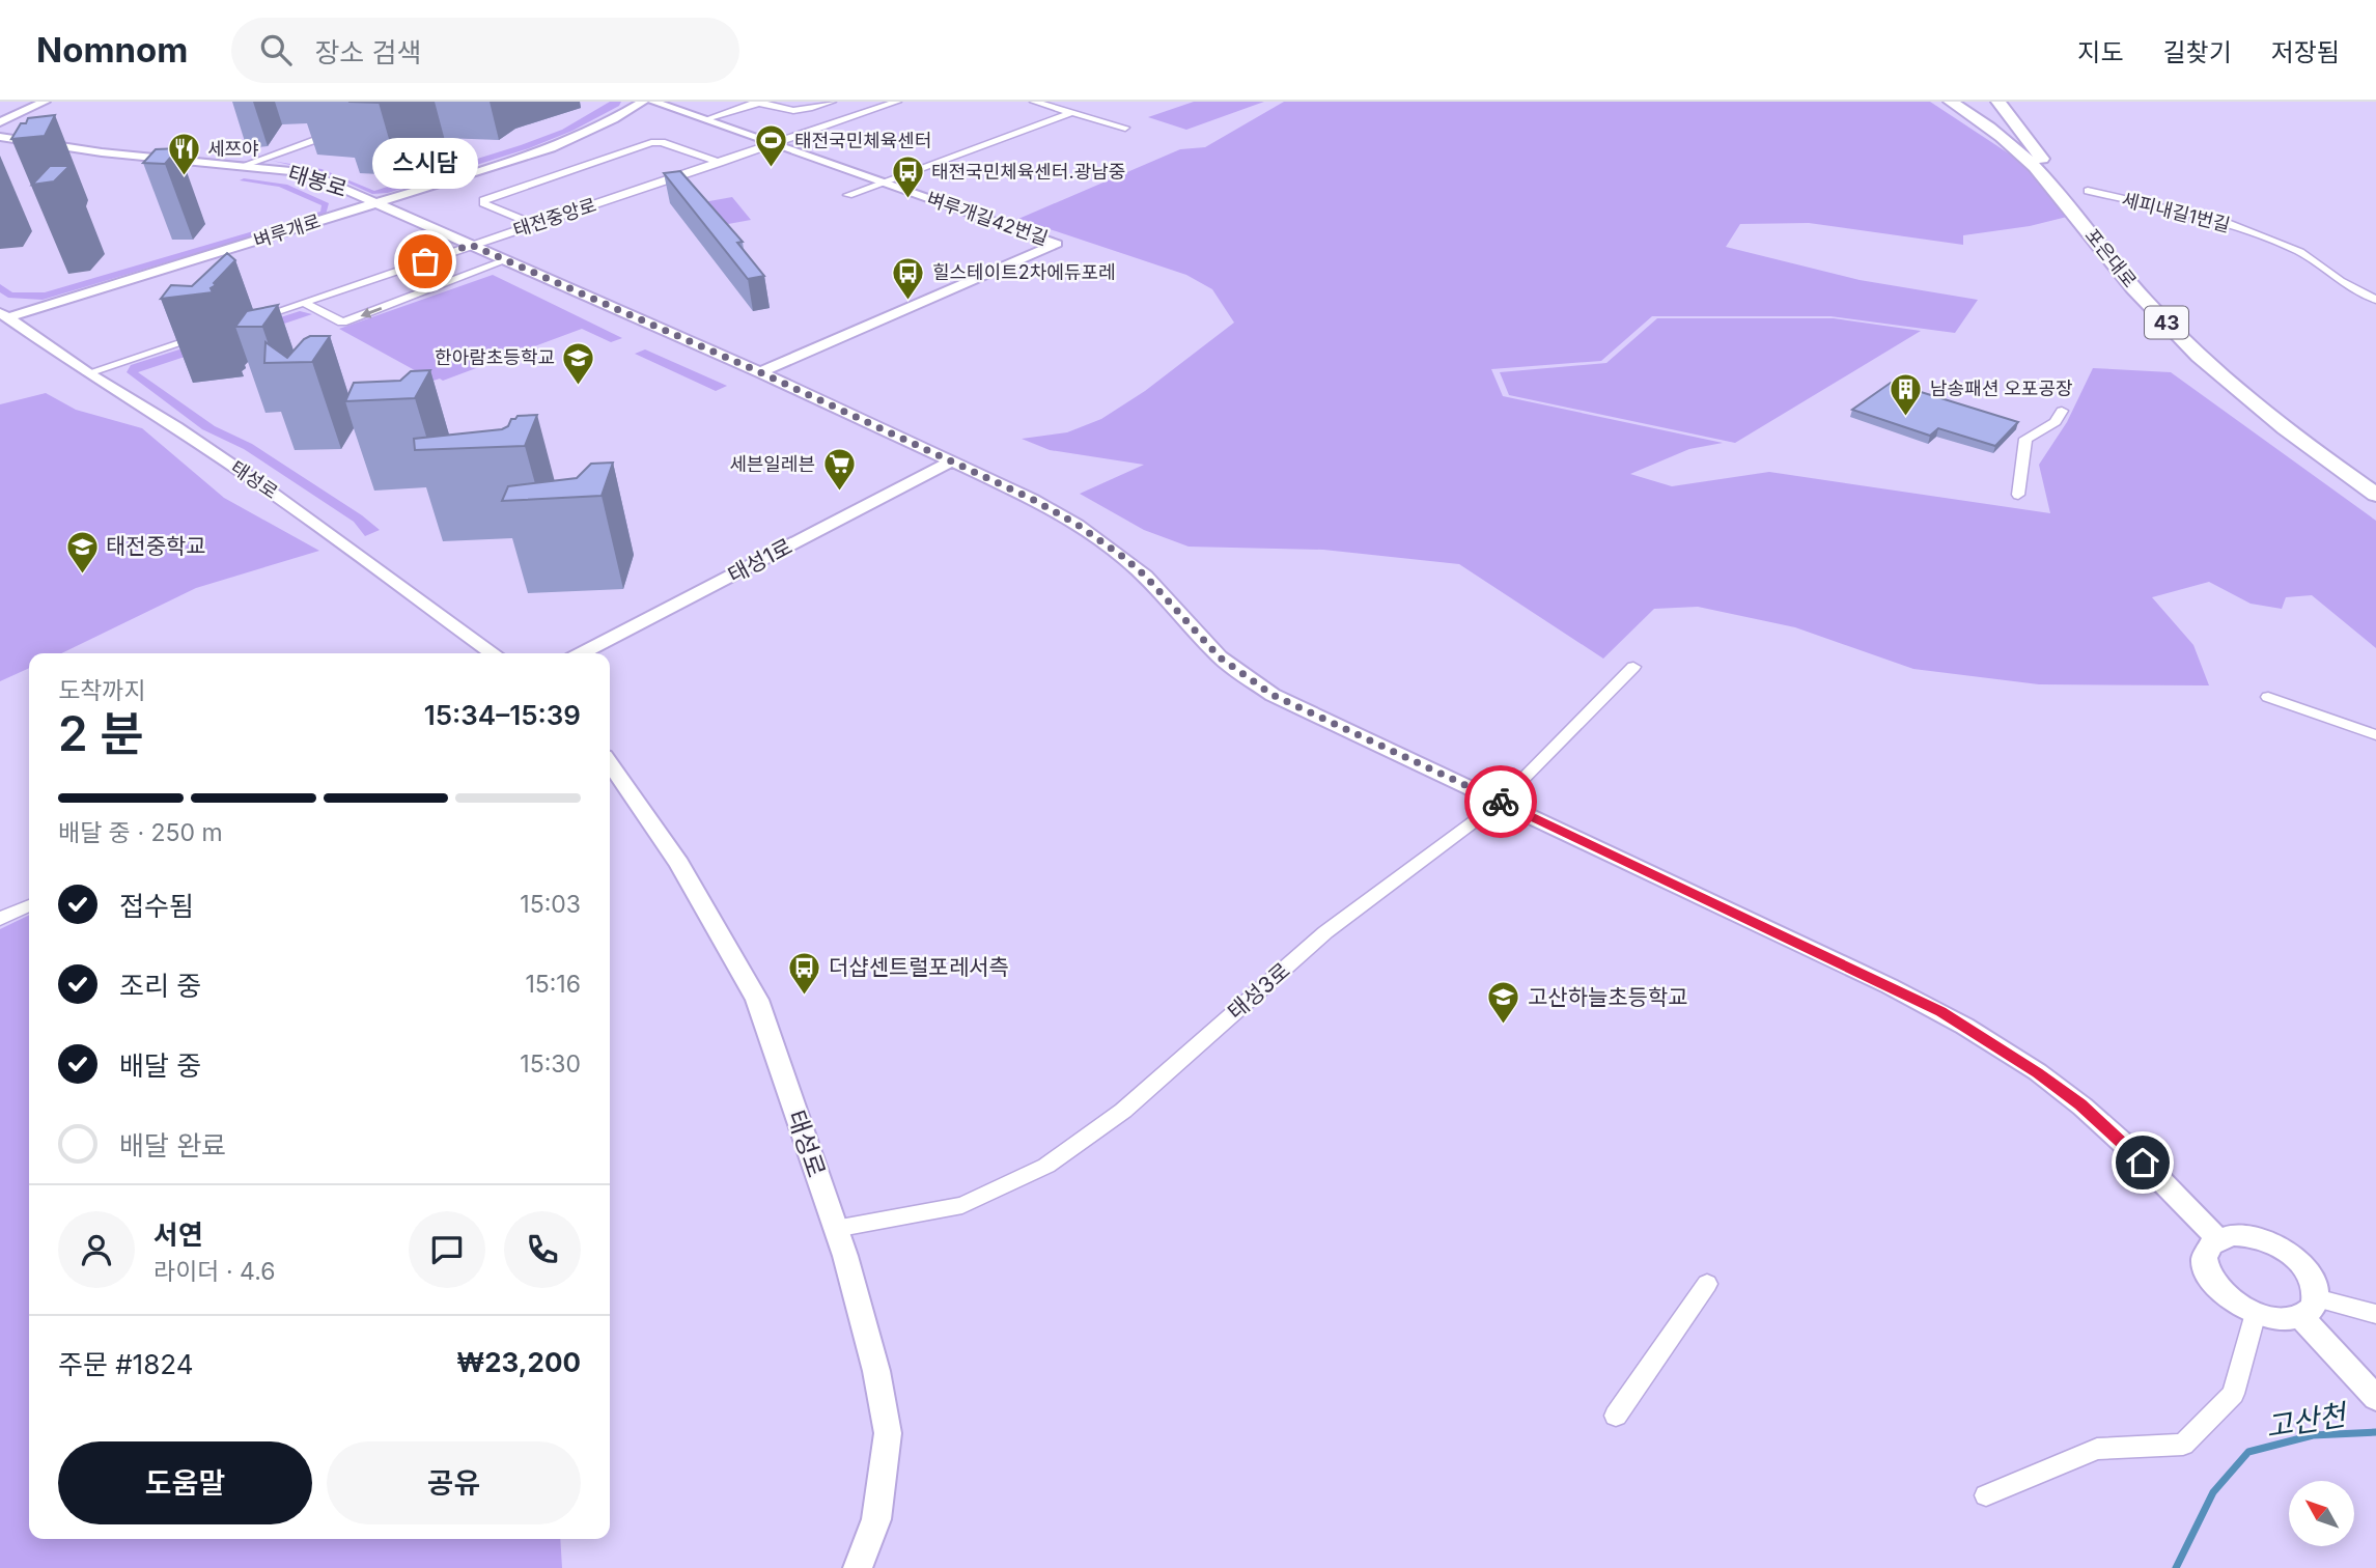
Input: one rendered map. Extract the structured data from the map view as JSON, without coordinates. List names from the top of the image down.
{
  "streets": {
    "highway": ["포은대로", "43"],
    "street": [
      "태봉로",
      "세피내길1번길",
      "태전중앙로",
      "벼루개길42번길",
      "벼루개로",
      "태성로",
      "태성1로",
      "태성3로"
    ]
  },
  "crossings": [
    ["태봉로", "태전중앙로"],
    ["태봉로", "벼루개길42번길"],
    ["태봉로", "벼루개로"],
    ["태봉로", "태성1로"],
    ["태봉로", "태성3로"],
    ["태전중앙로", "벼루개길42번길"],
    ["벼루개로", "태성로"],
    ["태성로", "태성3로"]
  ],
  "water": ["고산천"],
  "places": {
    "sports": ["태전국민체육센터"],
    "restaurant": ["세쯔야"],
    "bus stop": ["태전국민체육센터.광남중", "힐스테이트2차에듀포레", "더샵센트럴포레서측"],
    "other": ["스시담"],
    "school or university": ["한아람초등학교", "태전중학교", "고산하늘초등학교"],
    "building": ["남송패션 오포공장"],
    "supermarket": ["세븐일레븐"]
  },
  "north": "top left",
  "page": {
    "header": "Nomnom",
    "search": "장소 검색",
    "nav": ["지도", "길찾기", "저장됨"],
    "bubble": "스시담",
    "heading": ["2 분", "도착까지", "15:34–15:39"],
    "panel": [
      "서연",
      "라이더 · 4.6",
      "주문 #1824",
      "₩23,200"
    ],
    "bar": "배달 중 · 250 m",
    "list": [
      ["접수됨", "15:03"],
      ["조리 중", "15:16"],
      ["배달 중", "15:30"],
      "배달 완료"
    ],
    "buttons": ["도움말", "공유"]
  }
}
